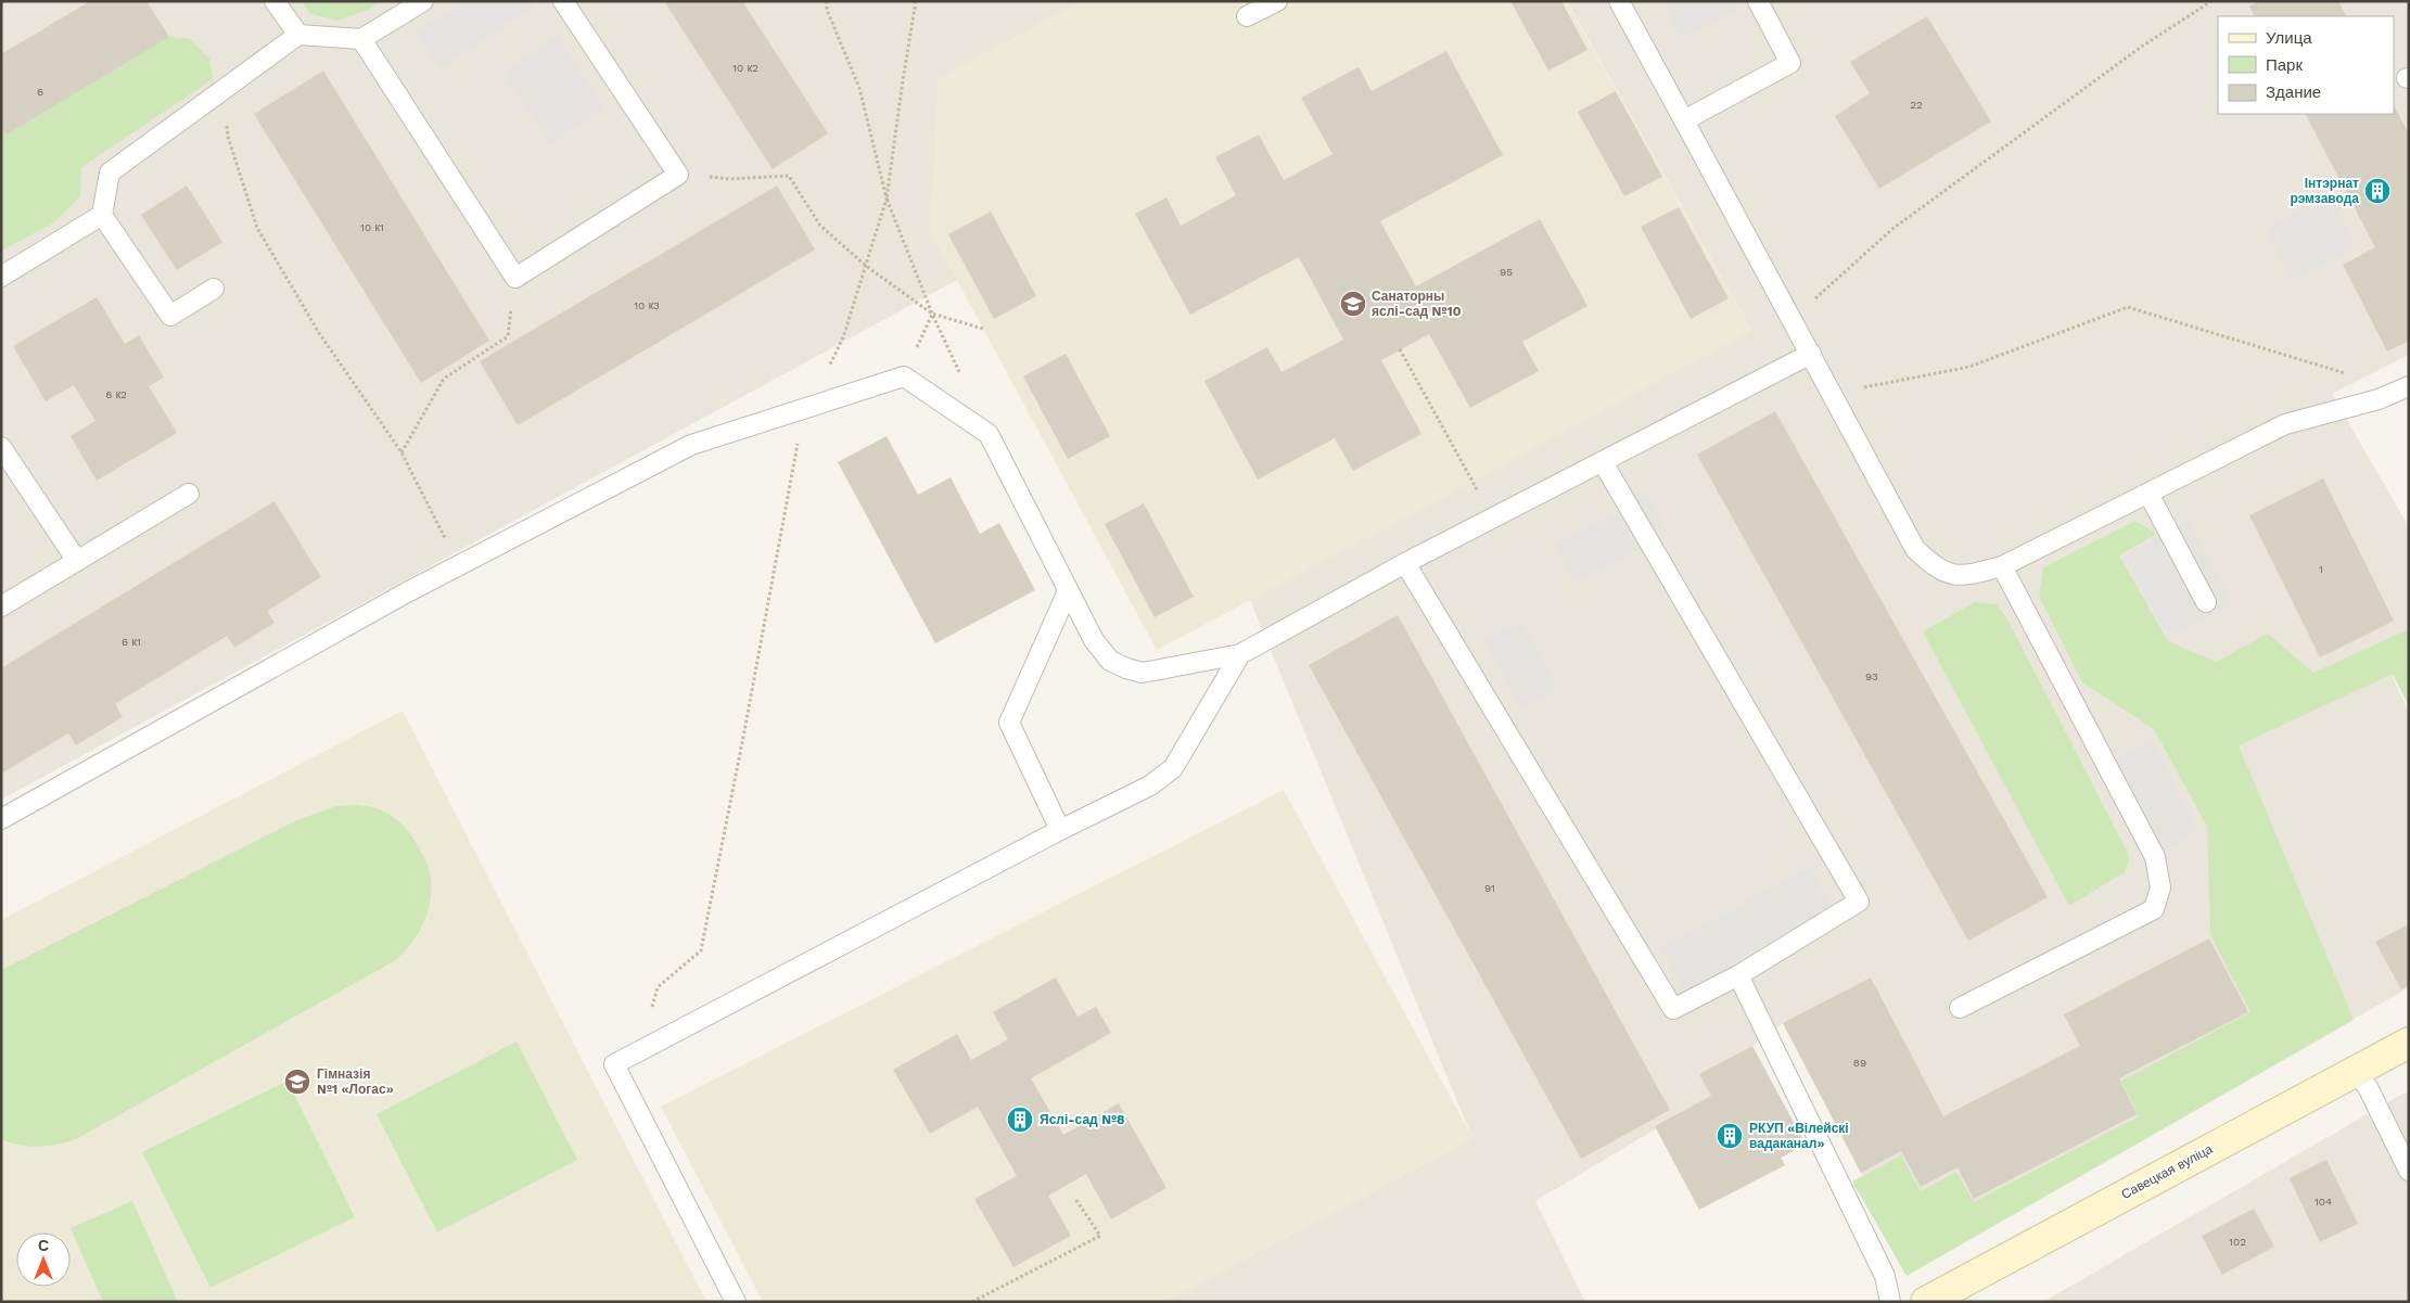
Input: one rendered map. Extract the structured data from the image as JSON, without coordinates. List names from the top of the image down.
{
  "streets": {
    "street": ["Савецкая вуліца"]
  },
  "places": {
    "building": ["Інтэрнат рэмзавода", "Яслі-сад №8", "РКУП «Вілейскі вадаканал»"],
    "school or university": ["Санаторны яслі-сад №10", "Гімназія №1 «Логас»"]
  },
  "house_numbers": [
    "10 к2",
    "6",
    "22",
    "10 к1",
    "95",
    "10 к3",
    "6 к2",
    "1",
    "6 к1",
    "93",
    "91",
    "89",
    "104",
    "102"
  ],
  "legend": ["Улица", "Парк", "Здание"],
  "north": "top"
}
